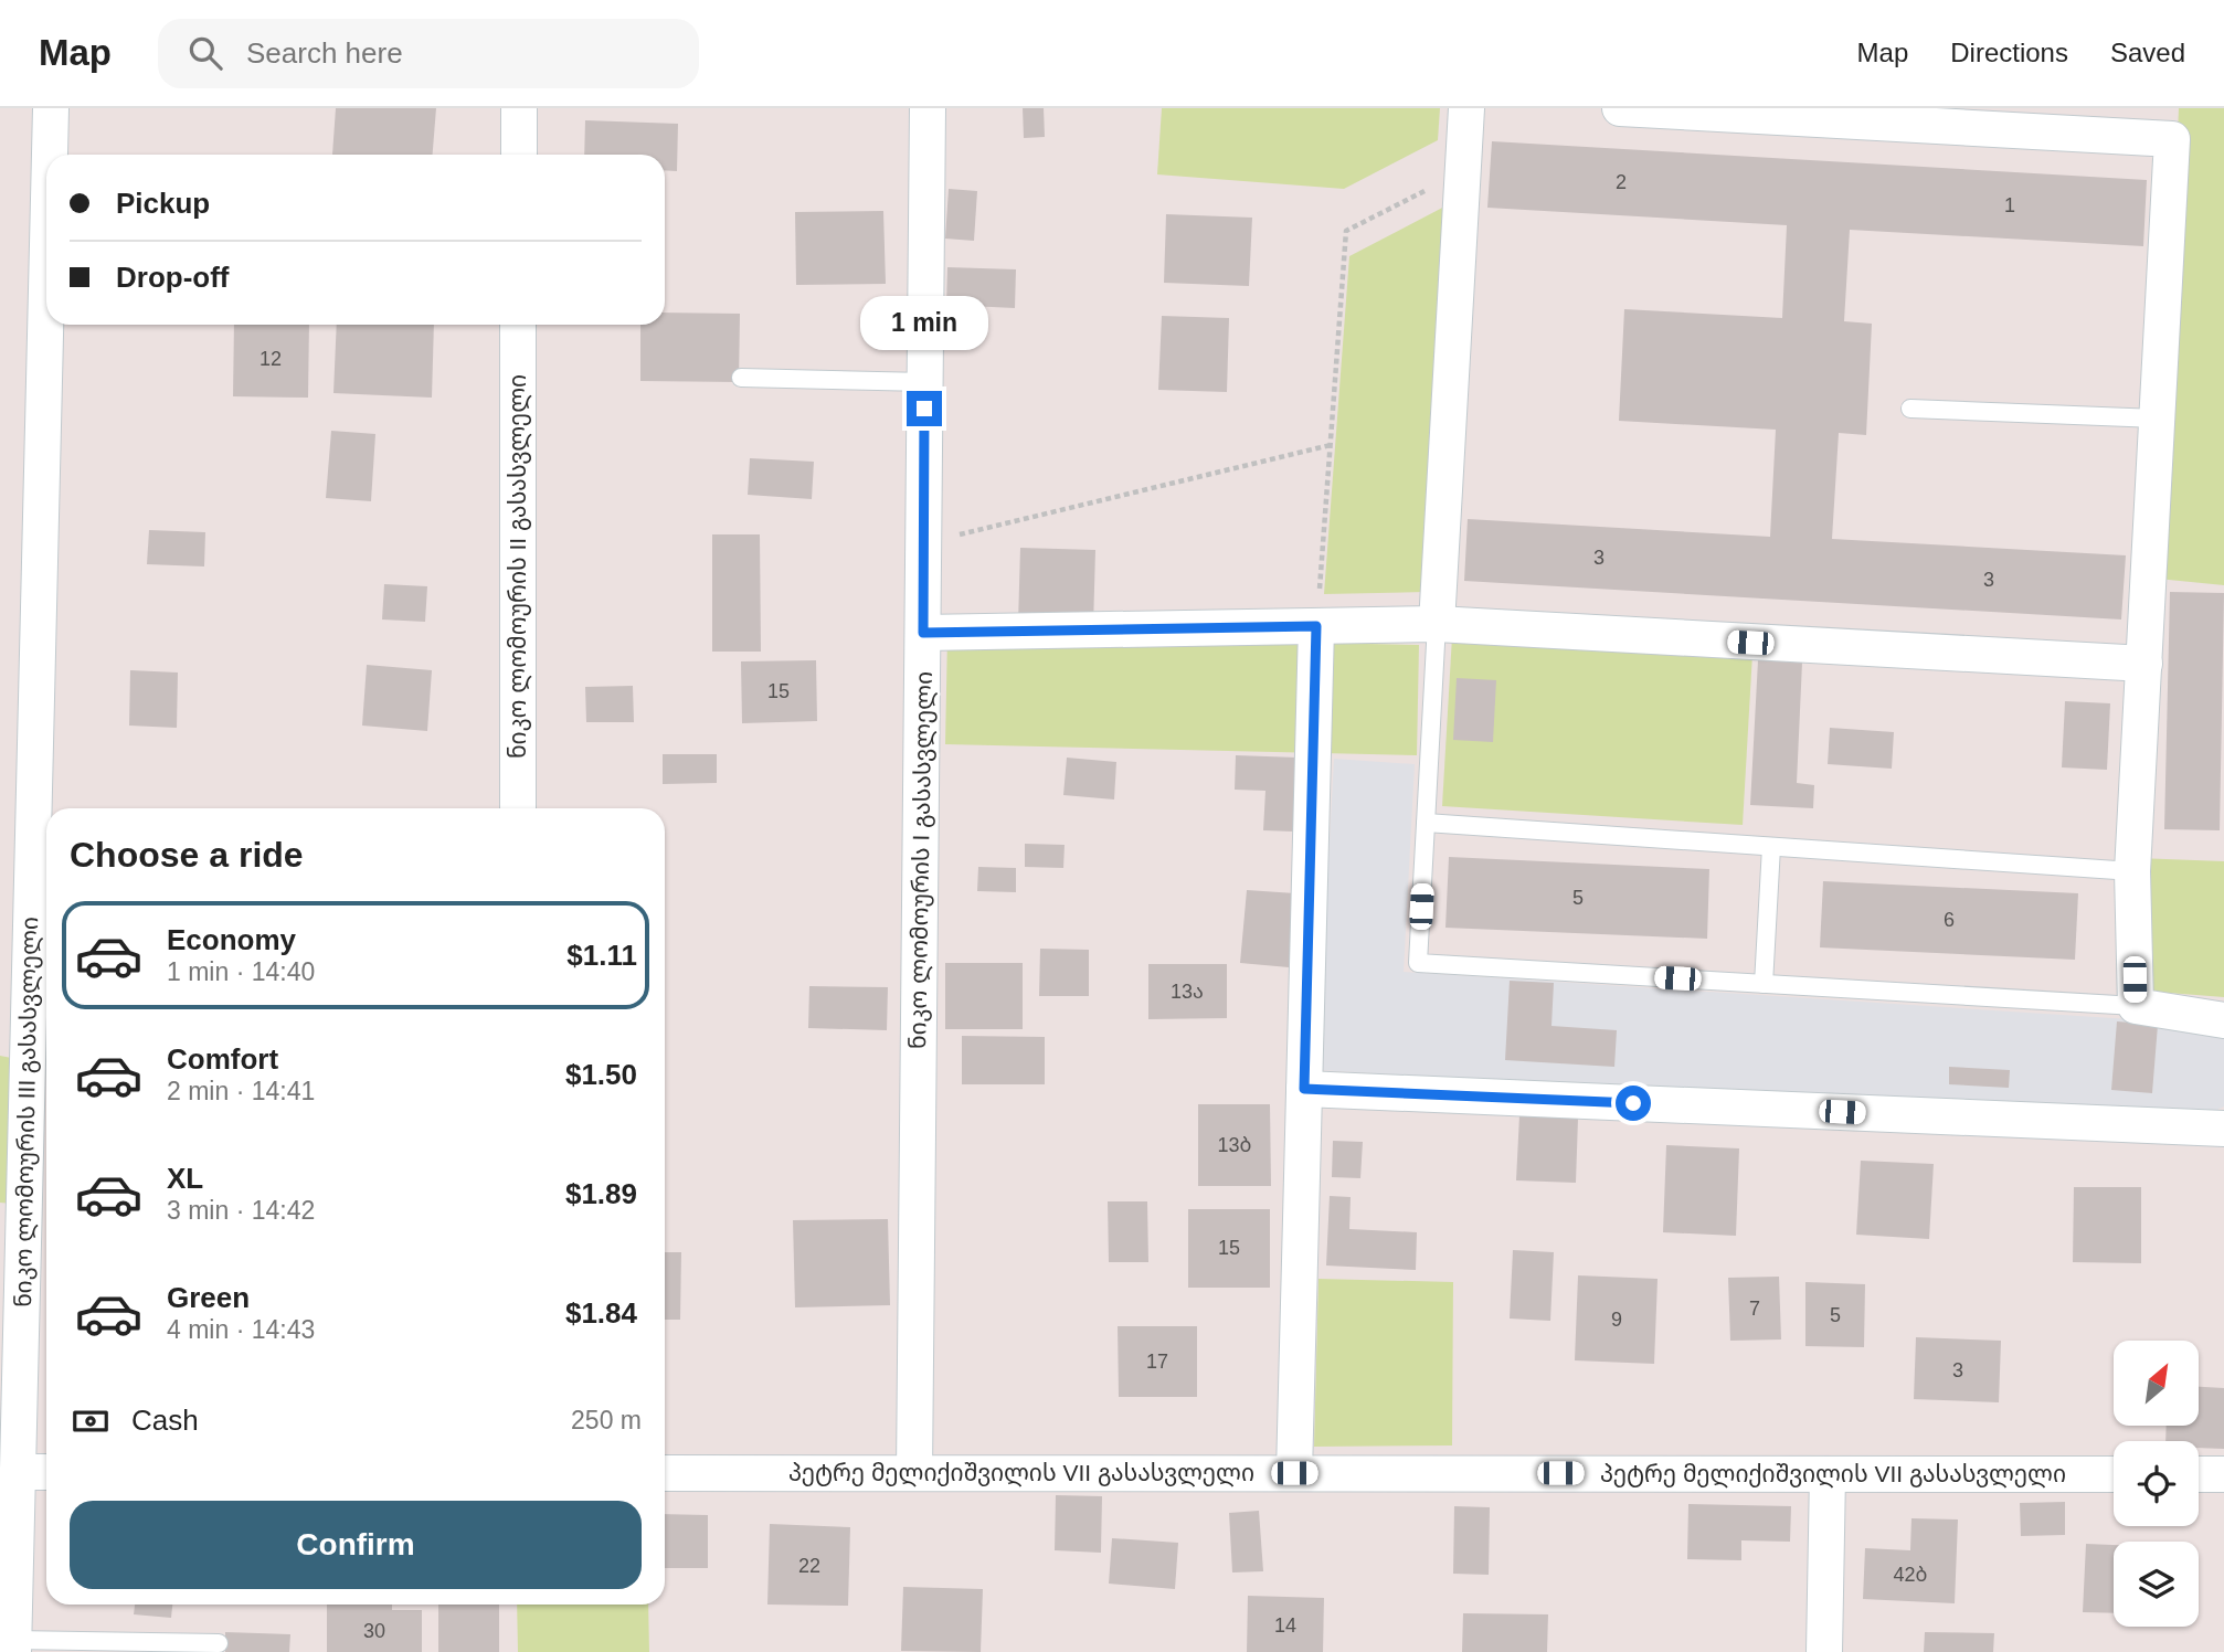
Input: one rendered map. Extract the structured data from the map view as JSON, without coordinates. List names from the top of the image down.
{
  "streets": {
    "street": [
      "ნიკო ლომოურის II გასასვლელი",
      "ნიკო ლომოურის I გასასვლელი",
      "ნიკო ლომოურის III გასასვლელი",
      "პეტრე მელიქიშვილის VII გასასვლელი"
    ]
  },
  "crossings": [
    ["ნიკო ლომოურის I გასასვლელი", "პეტრე მელიქიშვილის VII გასასვლელი"]
  ],
  "house_numbers": [
    "2",
    "1",
    "12",
    "3",
    "3",
    "15",
    "5",
    "6",
    "13ა",
    "13ბ",
    "15",
    "7",
    "5",
    "9",
    "17",
    "3",
    "22",
    "42ბ",
    "14",
    "30"
  ],
  "north": "top right",
  "page": {
    "header": "Map",
    "search": "Search here",
    "nav": ["Map", "Directions", "Saved"],
    "banner": ["Pickup", "Drop-off"],
    "bubble": "1 min",
    "heading": "Choose a ride",
    "list": [
      {
        "name": "Economy",
        "note": "1 min · 14:40",
        "value": "$1.11"
      },
      {
        "name": "Comfort",
        "note": "2 min · 14:41",
        "value": "$1.50"
      },
      {
        "name": "XL",
        "note": "3 min · 14:42",
        "value": "$1.89"
      },
      {
        "name": "Green",
        "note": "4 min · 14:43",
        "value": "$1.84"
      }
    ],
    "pay": ["Cash", "250 m"],
    "buttons": "Confirm"
  }
}
